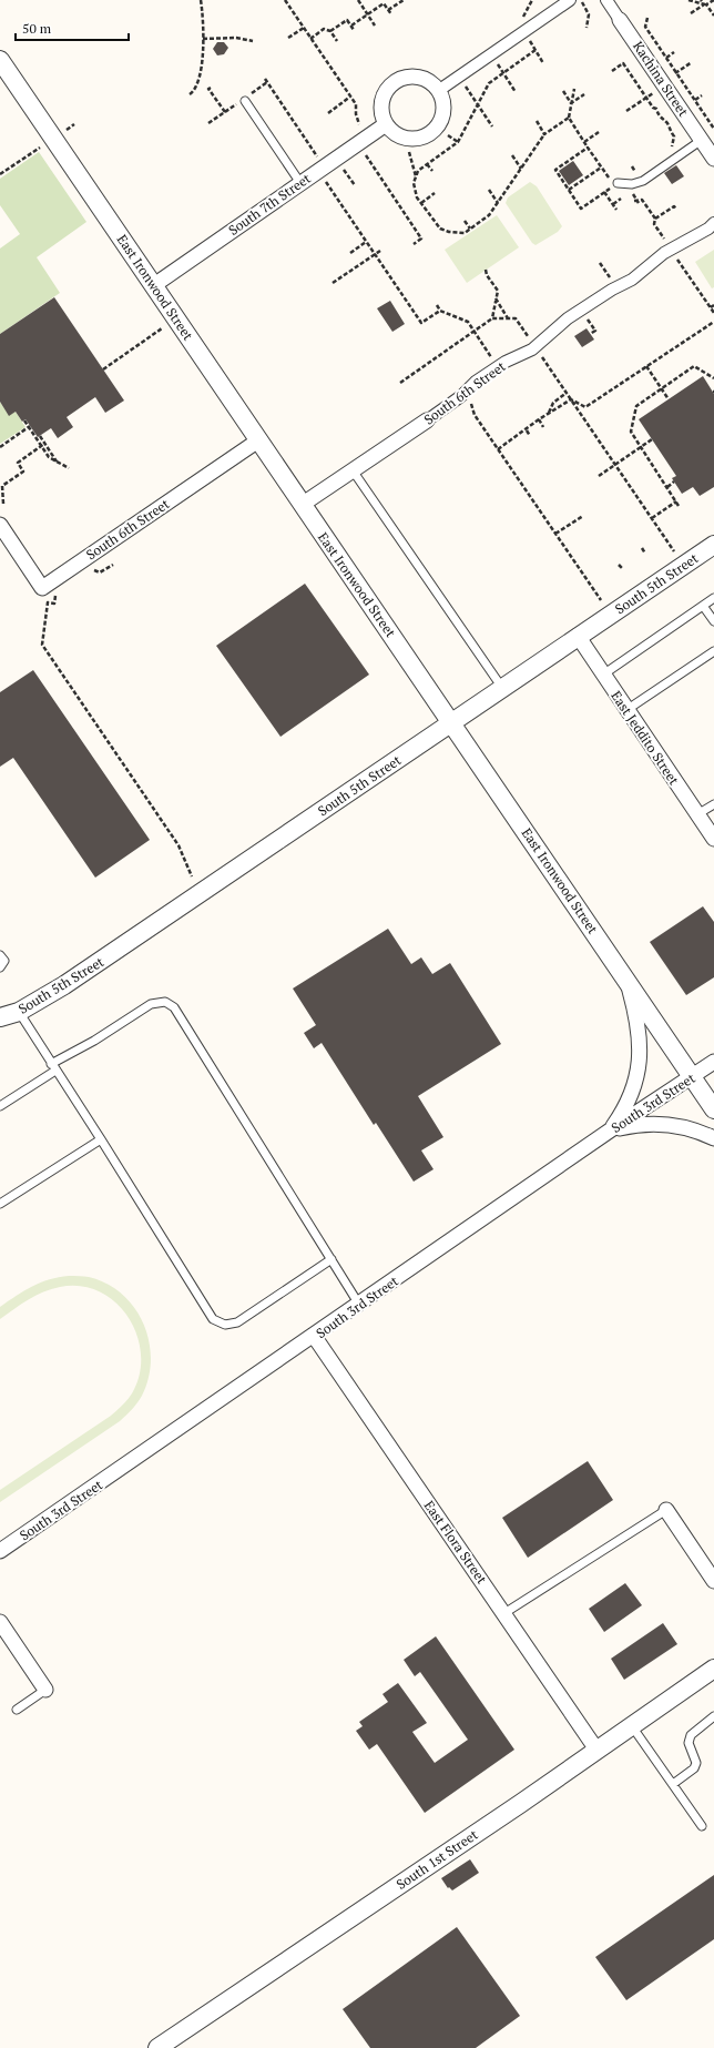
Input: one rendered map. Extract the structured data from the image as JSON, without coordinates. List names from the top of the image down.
{
  "streets": {
    "street": [
      "Kachina Street",
      "South 7th Street",
      "East Ironwood Street",
      "South 6th Street",
      "South 5th Street",
      "East Jeddito Street",
      "South 3rd Street",
      "East Flora Street",
      "South 1st Street"
    ]
  },
  "crossings": [
    ["South 7th Street", "East Ironwood Street"],
    ["East Ironwood Street", "South 6th Street"],
    ["East Ironwood Street", "South 5th Street"],
    ["East Ironwood Street", "South 3rd Street"],
    ["South 5th Street", "East Jeddito Street"],
    ["South 3rd Street", "East Flora Street"],
    ["East Flora Street", "South 1st Street"]
  ],
  "scale_bar": "50 m"
}
